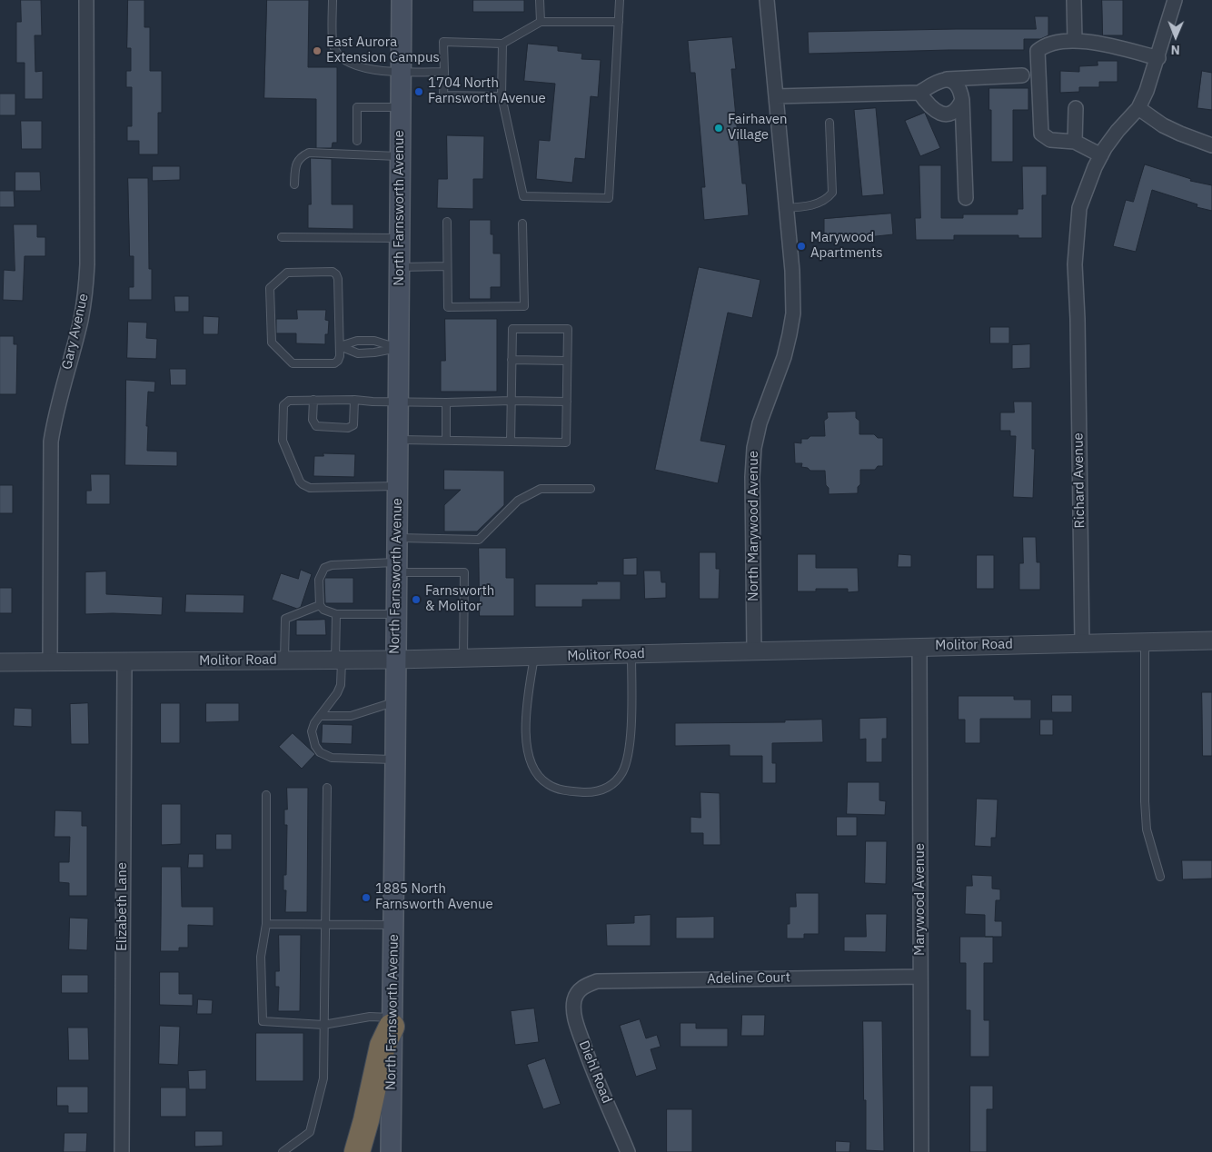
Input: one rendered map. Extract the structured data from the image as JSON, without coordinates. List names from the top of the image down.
{
  "streets": {
    "main road": ["North Farnsworth Avenue"],
    "street": [
      "Gary Avenue",
      "Richard Avenue",
      "North Marywood Avenue",
      "Molitor Road",
      "Marywood Avenue",
      "Elizabeth Lane",
      "Adeline Court",
      "Diehl Road"
    ]
  },
  "crossings": [
    ["North Farnsworth Avenue", "Molitor Road"],
    ["Gary Avenue", "Molitor Road"],
    ["Richard Avenue", "Molitor Road"],
    ["North Marywood Avenue", "Molitor Road"],
    ["Molitor Road", "Marywood Avenue"],
    ["Molitor Road", "Elizabeth Lane"],
    ["Marywood Avenue", "Adeline Court"],
    ["Adeline Court", "Diehl Road"]
  ],
  "places": [
    "East Aurora Extension Campus",
    "1704 North Farnsworth Avenue",
    "Fairhaven Village",
    "Marywood Apartments",
    "Farnsworth & Molitor",
    "1885 North Farnsworth Avenue"
  ],
  "north": "bottom"
}
